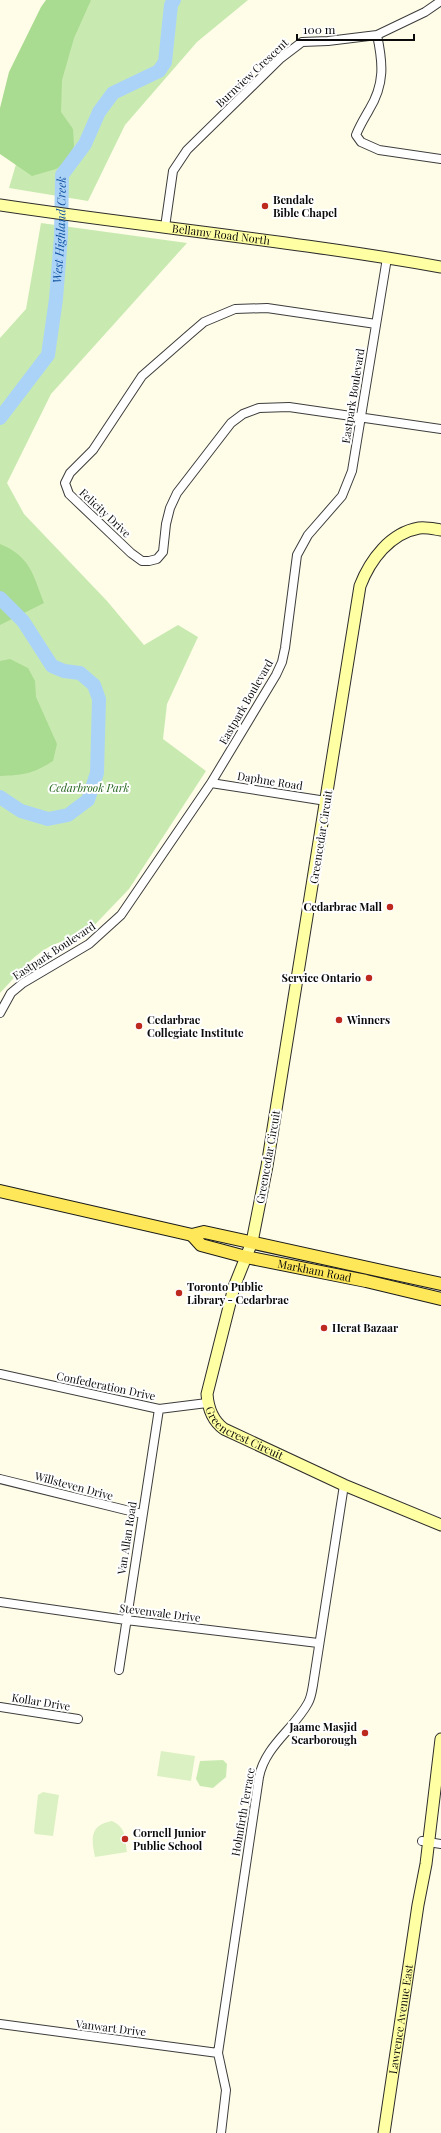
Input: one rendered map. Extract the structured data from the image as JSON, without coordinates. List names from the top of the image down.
{
  "streets": {
    "main road": ["Markham Road"],
    "street": [
      "Burnview Crescent",
      "Bellamy Road North",
      "Eastpark Boulevard",
      "Felicity Drive",
      "Daphne Road",
      "Greencedar Circuit",
      "Confederation Drive",
      "Greencrest Circuit",
      "Willsteven Drive",
      "Van Allan Road",
      "Stevenvale Drive",
      "Kollar Drive",
      "Holmfirth Terrace",
      "Lawrence Avenue East",
      "Vanwart Drive"
    ]
  },
  "crossings": [
    ["Burnview Crescent", "Bellamy Road North"],
    ["Bellamy Road North", "Eastpark Boulevard"],
    ["Eastpark Boulevard", "Felicity Drive"],
    ["Eastpark Boulevard", "Daphne Road"],
    ["Daphne Road", "Greencedar Circuit"],
    ["Greencedar Circuit", "Markham Road"],
    ["Greencedar Circuit", "Greencrest Circuit"],
    ["Markham Road", "Greencrest Circuit"],
    ["Confederation Drive", "Greencrest Circuit"],
    ["Confederation Drive", "Van Allan Road"],
    ["Greencrest Circuit", "Holmfirth Terrace"],
    ["Willsteven Drive", "Van Allan Road"],
    ["Van Allan Road", "Stevenvale Drive"],
    ["Stevenvale Drive", "Holmfirth Terrace"],
    ["Holmfirth Terrace", "Vanwart Drive"]
  ],
  "water": ["West Highland Creek"],
  "parks": ["Cedarbrook Park"],
  "places": [
    "Bendale Bible Chapel",
    "Cedarbrae Mall",
    "Service Ontario",
    "Winners",
    "Cedarbrae Collegiate Institute",
    "Toronto Public Library - Cedarbrae",
    "Herat Bazaar",
    "Jaame Masjid Scarborough",
    "Cornell Junior Public School"
  ],
  "scale_bar": "100 m"
}
